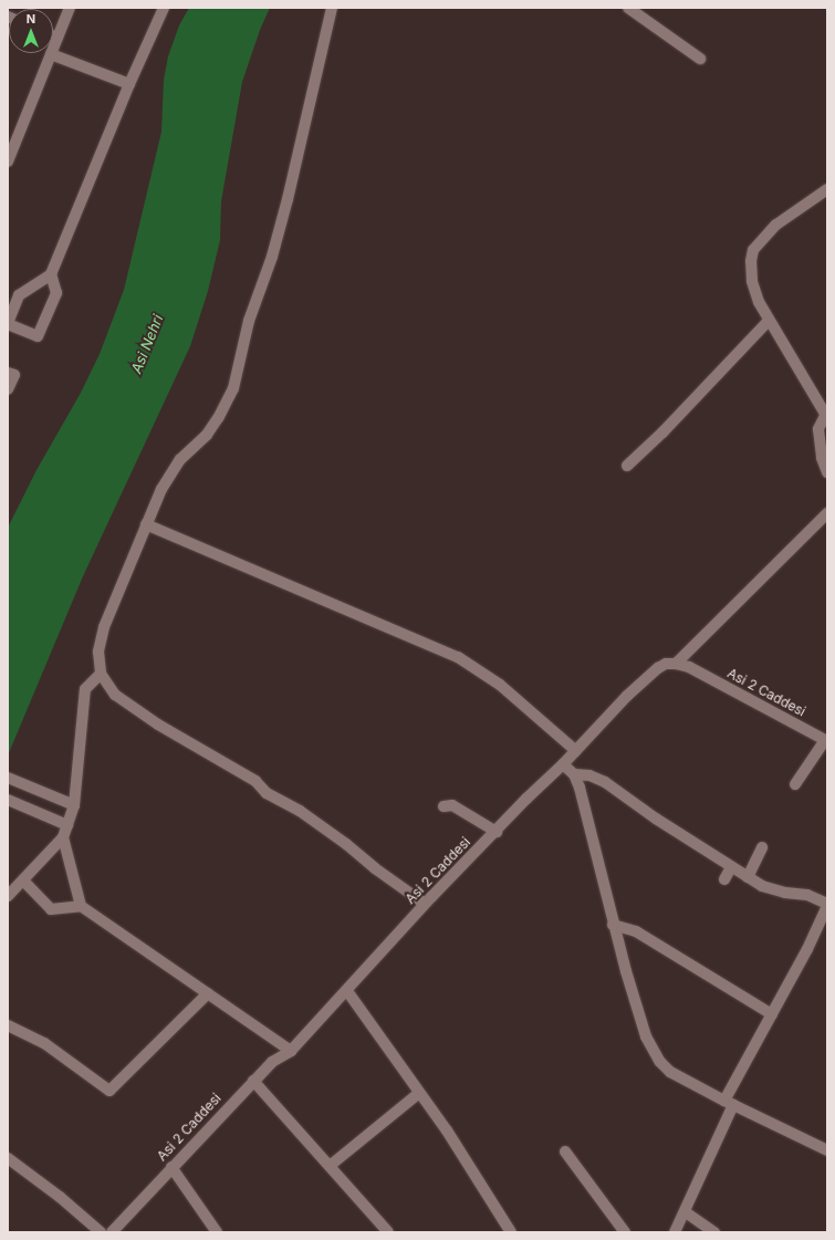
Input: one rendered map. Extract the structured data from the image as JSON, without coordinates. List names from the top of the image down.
{
  "streets": {
    "street": ["Asi 2 Caddesi"]
  },
  "water": ["Asi Nehri"],
  "north": "top"
}
